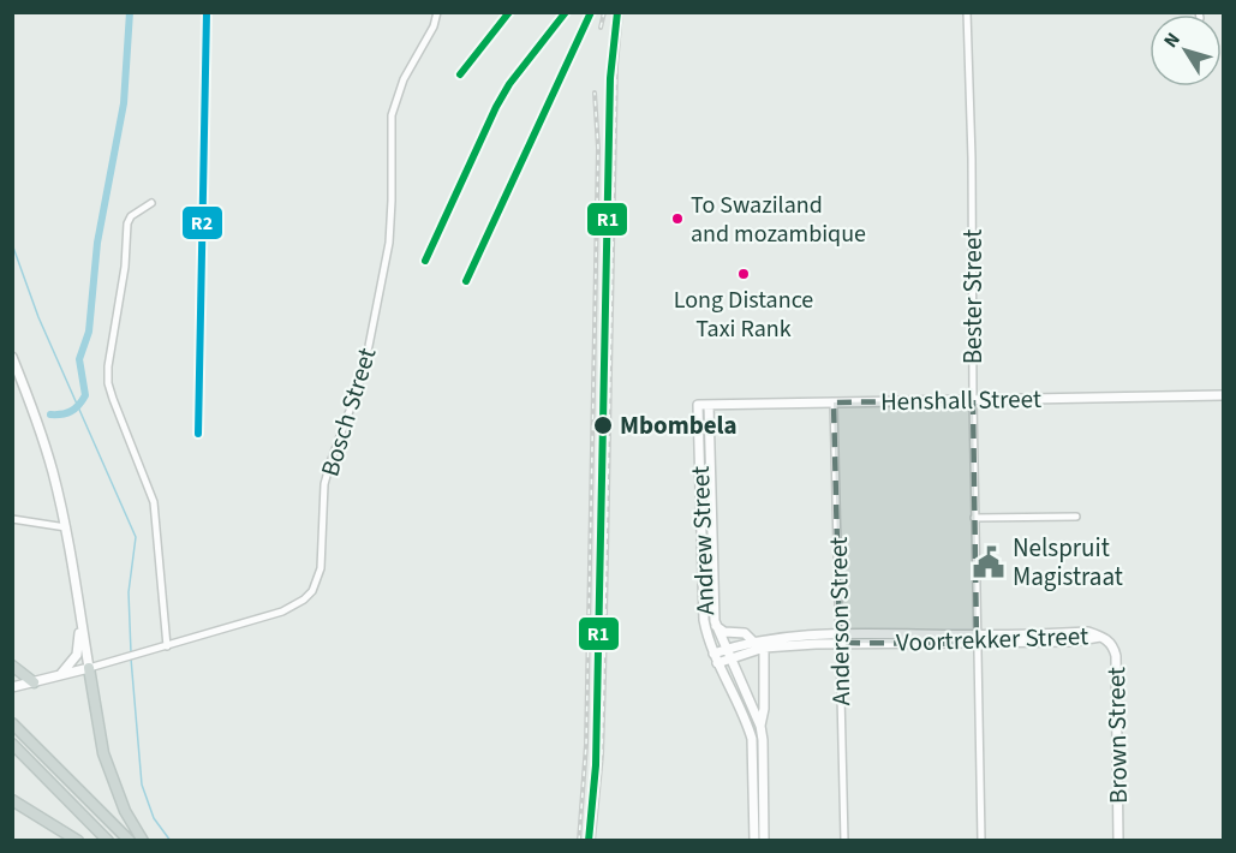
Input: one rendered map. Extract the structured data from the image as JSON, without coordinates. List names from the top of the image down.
{
  "streets": {
    "street": [
      "Bester Street",
      "Henshall Street",
      "Bosch Street",
      "Andrew Street",
      "Anderson Street",
      "Voortrekker Street",
      "Brown Street"
    ]
  },
  "crossings": [
    ["Bester Street", "Henshall Street"],
    ["Bester Street", "Voortrekker Street"],
    ["Henshall Street", "Andrew Street"],
    ["Henshall Street", "Anderson Street"],
    ["Andrew Street", "Voortrekker Street"],
    ["Anderson Street", "Voortrekker Street"],
    ["Voortrekker Street", "Brown Street"]
  ],
  "places": {
    "other": ["To Swaziland and mozambique", "Long Distance Taxi Rank", "Mbombela"],
    "public building": ["Nelspruit Magistraat"]
  },
  "lines": ["transit line R1", "transit line R2"],
  "north": "top left"
}
